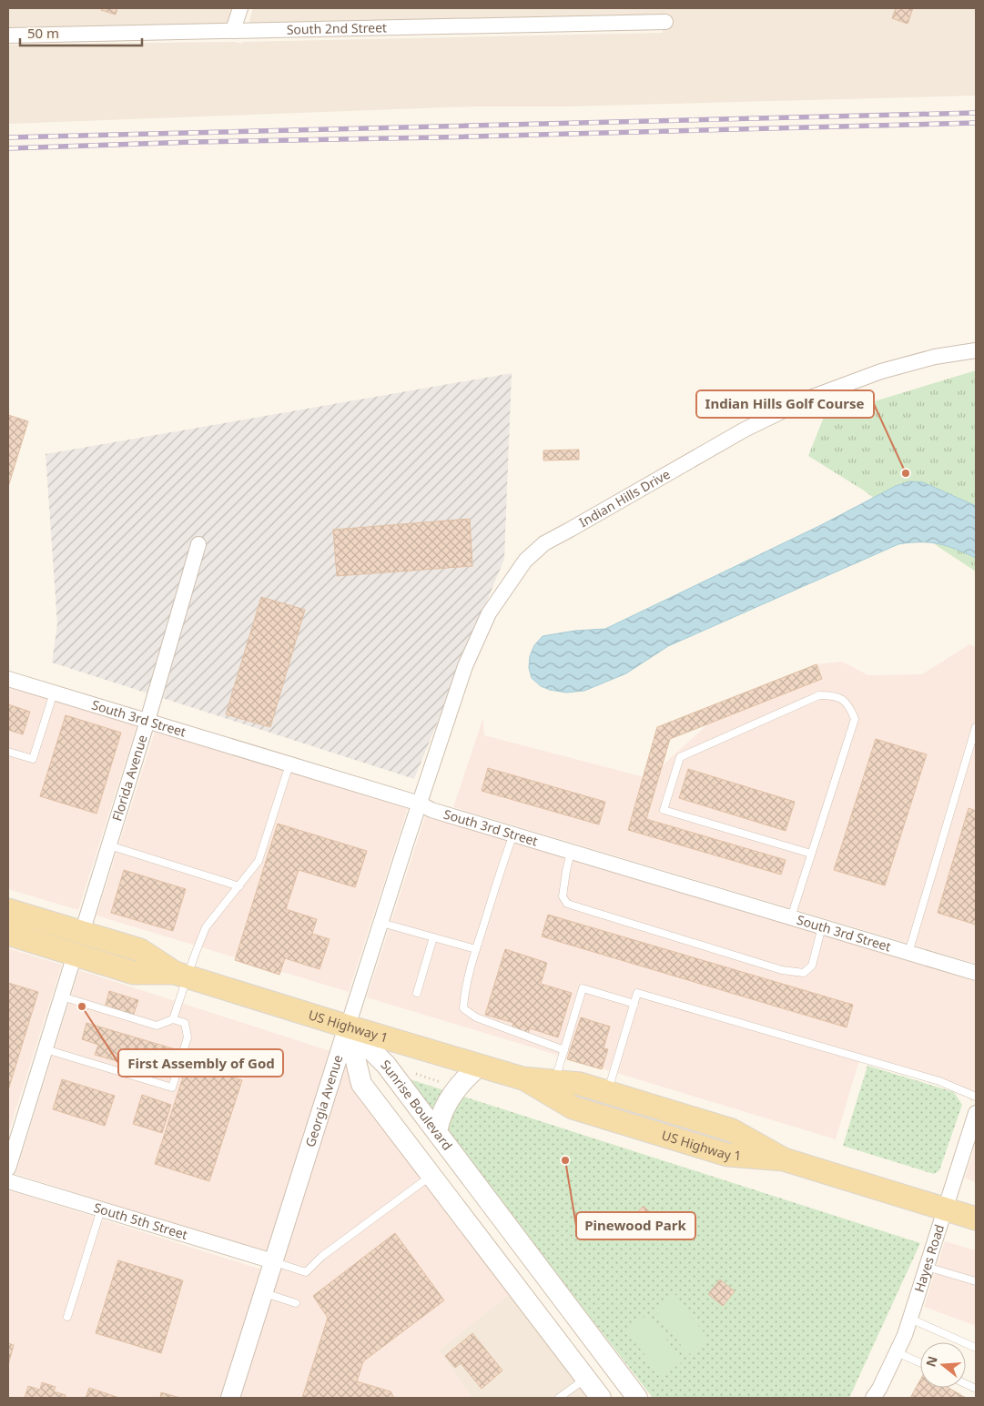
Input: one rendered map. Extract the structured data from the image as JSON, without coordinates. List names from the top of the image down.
{
  "streets": {
    "main road": ["US Highway 1", "Sunrise Boulevard"],
    "street": [
      "South 2nd Street",
      "Indian Hills Drive",
      "South 3rd Street",
      "Florida Avenue",
      "Georgia Avenue",
      "South 5th Street",
      "Hayes Road"
    ]
  },
  "crossings": [
    ["Indian Hills Drive", "South 3rd Street"],
    ["Indian Hills Drive", "Georgia Avenue"],
    ["South 3rd Street", "Florida Avenue"],
    ["South 3rd Street", "Georgia Avenue"],
    ["Florida Avenue", "US Highway 1"],
    ["US Highway 1", "Georgia Avenue"],
    ["US Highway 1", "Sunrise Boulevard"],
    ["US Highway 1", "Hayes Road"],
    ["Georgia Avenue", "Sunrise Boulevard"],
    ["Georgia Avenue", "South 5th Street"]
  ],
  "places": ["Indian Hills Golf Course", "First Assembly of God", "Pinewood Park"],
  "scale_bar": "50 m",
  "north": "left"
}
